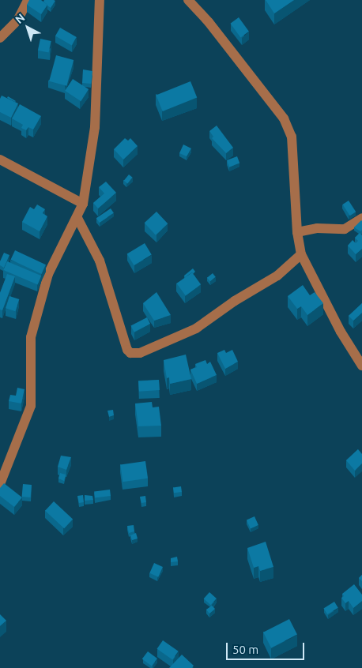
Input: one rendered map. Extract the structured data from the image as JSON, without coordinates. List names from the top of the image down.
{
  "scale_bar": "50 m",
  "north": "top left"
}
